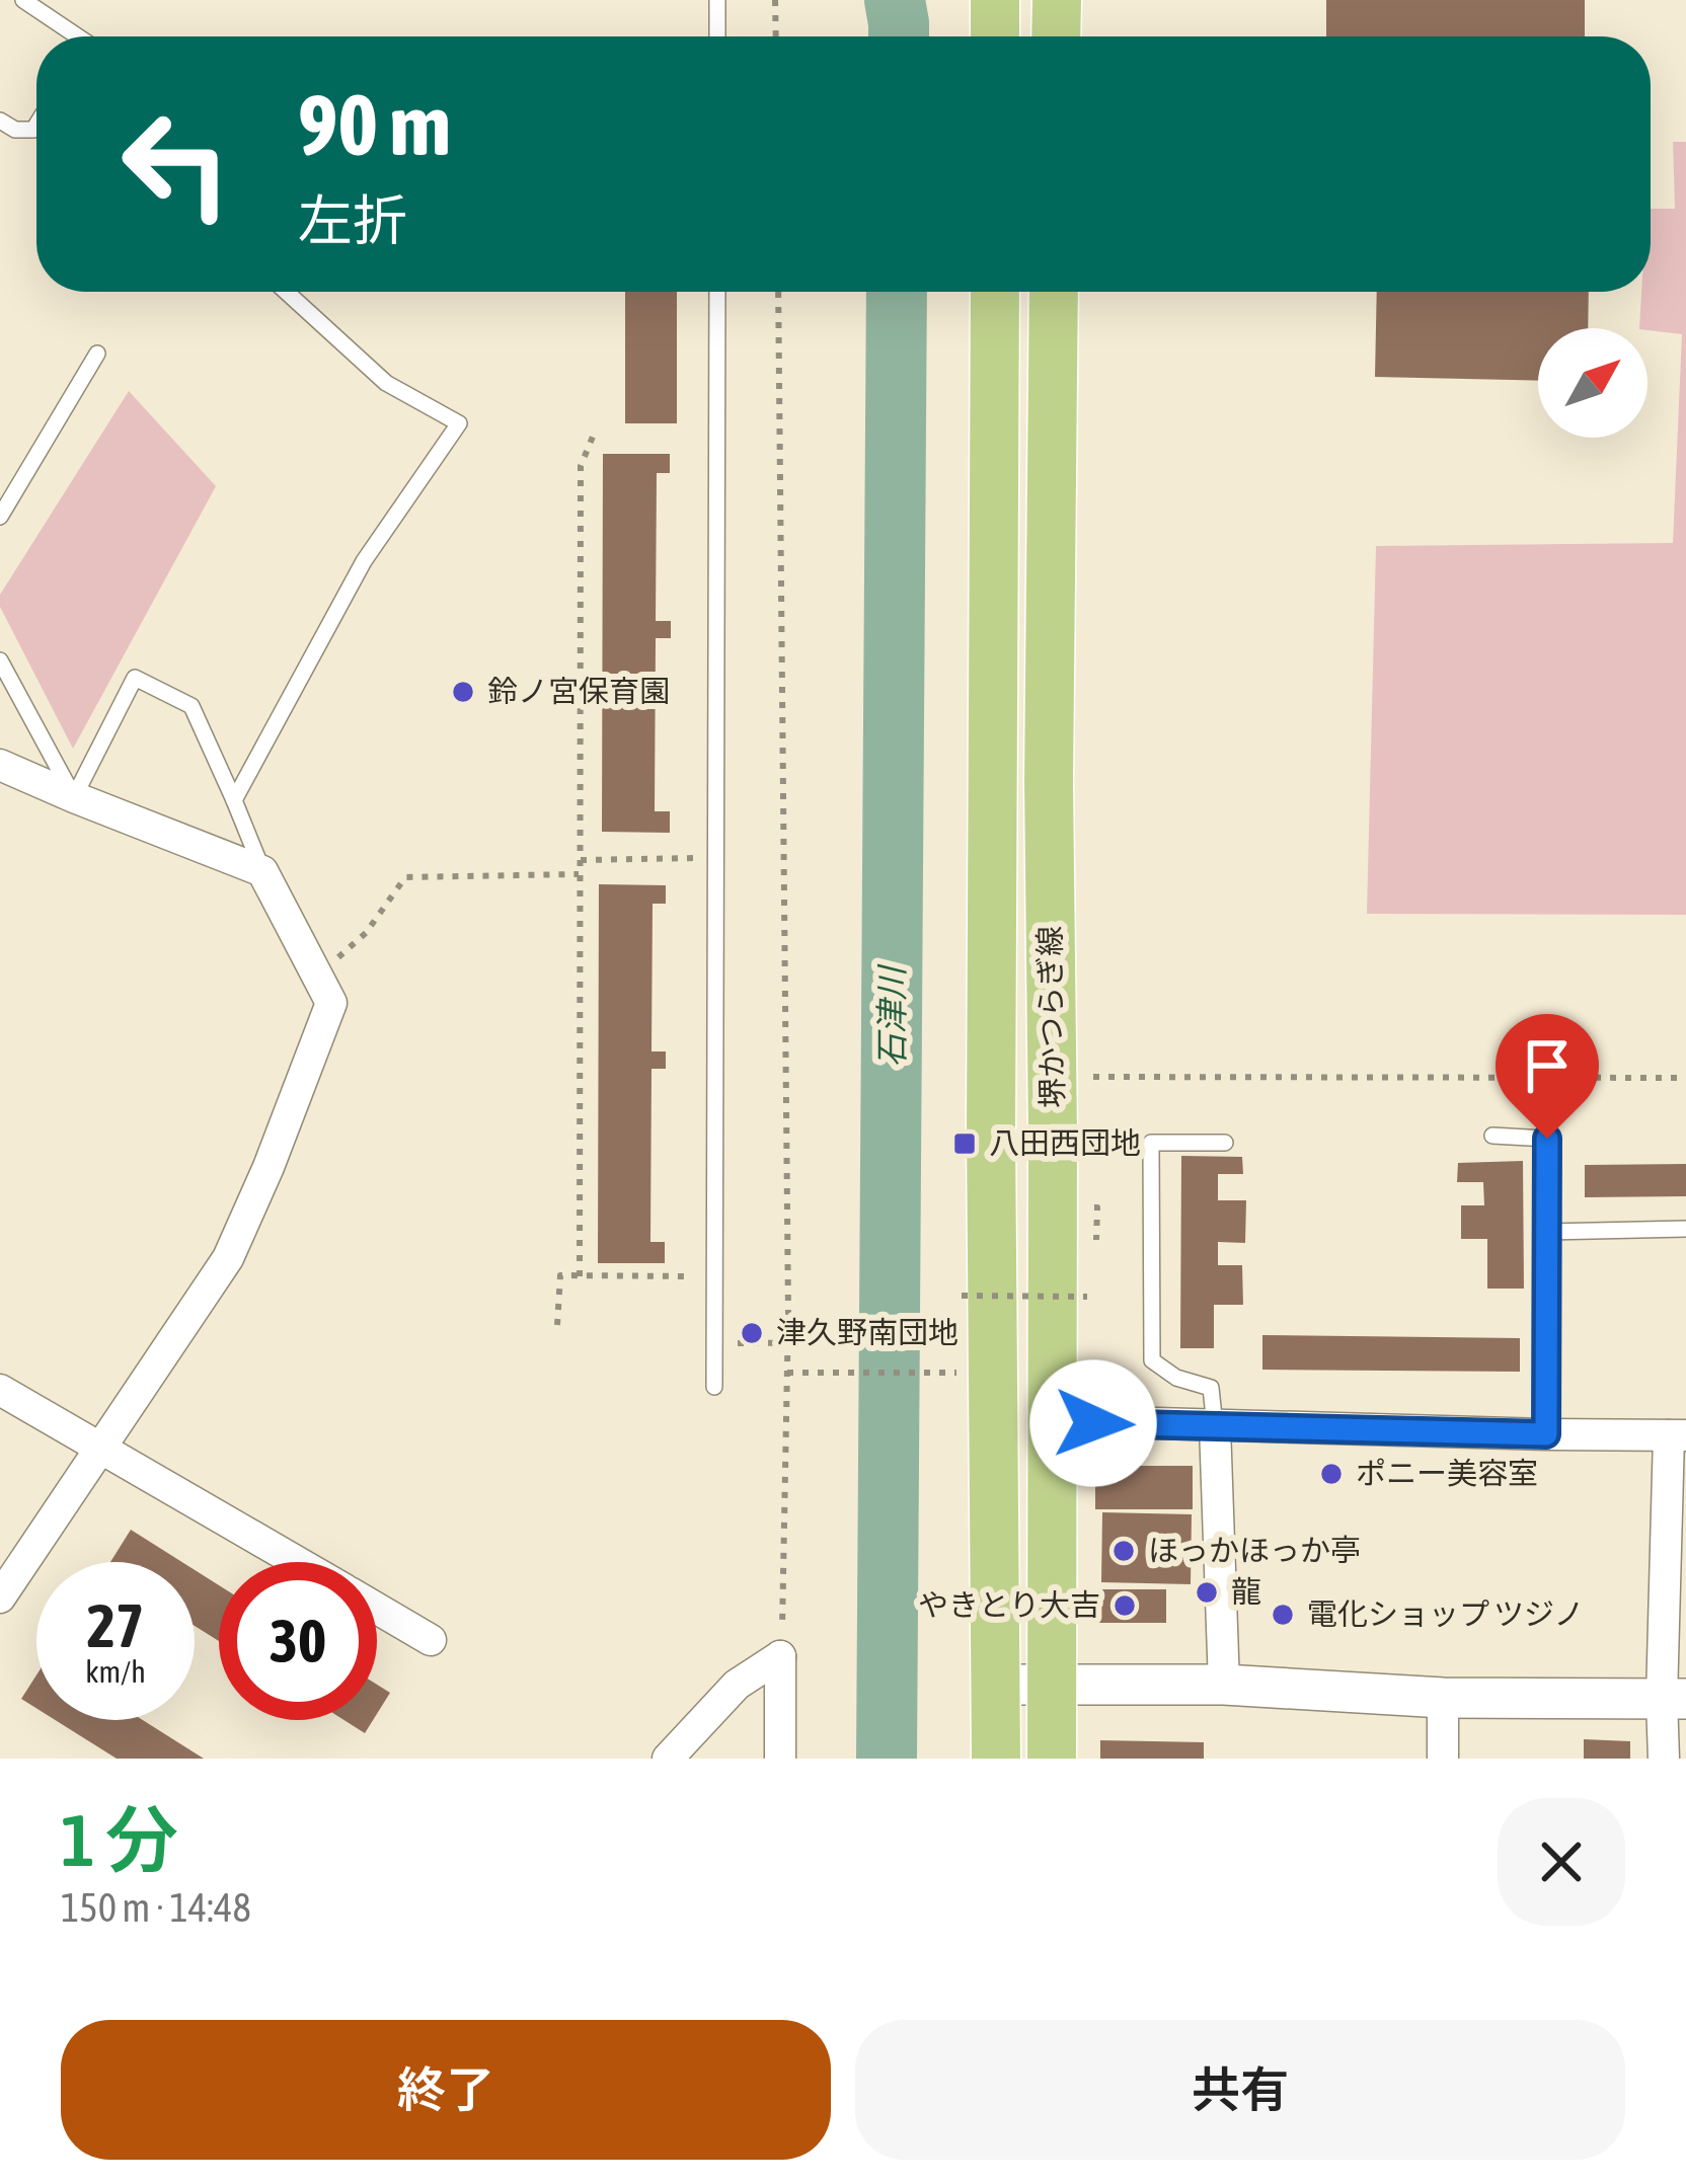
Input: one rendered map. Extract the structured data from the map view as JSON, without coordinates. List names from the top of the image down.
{
  "streets": {
    "main road": ["堺かつらぎ線"]
  },
  "water": ["石津川"],
  "places": {
    "other": [
      "鈴ノ宮保育園",
      "津久野南団地",
      "ポニー美容室",
      "ほっかほっか亭",
      "龍",
      "やきとり大吉",
      "電化ショップ ツジノ"
    ],
    "transit": ["八田西団地"]
  },
  "north": "top right",
  "page": {
    "turn": ["90 m", "左折"],
    "speed": "27 km/h",
    "limit": "30",
    "heading": ["1 分", "150 m · 14:48"],
    "buttons": ["終了", "共有"]
  }
}
